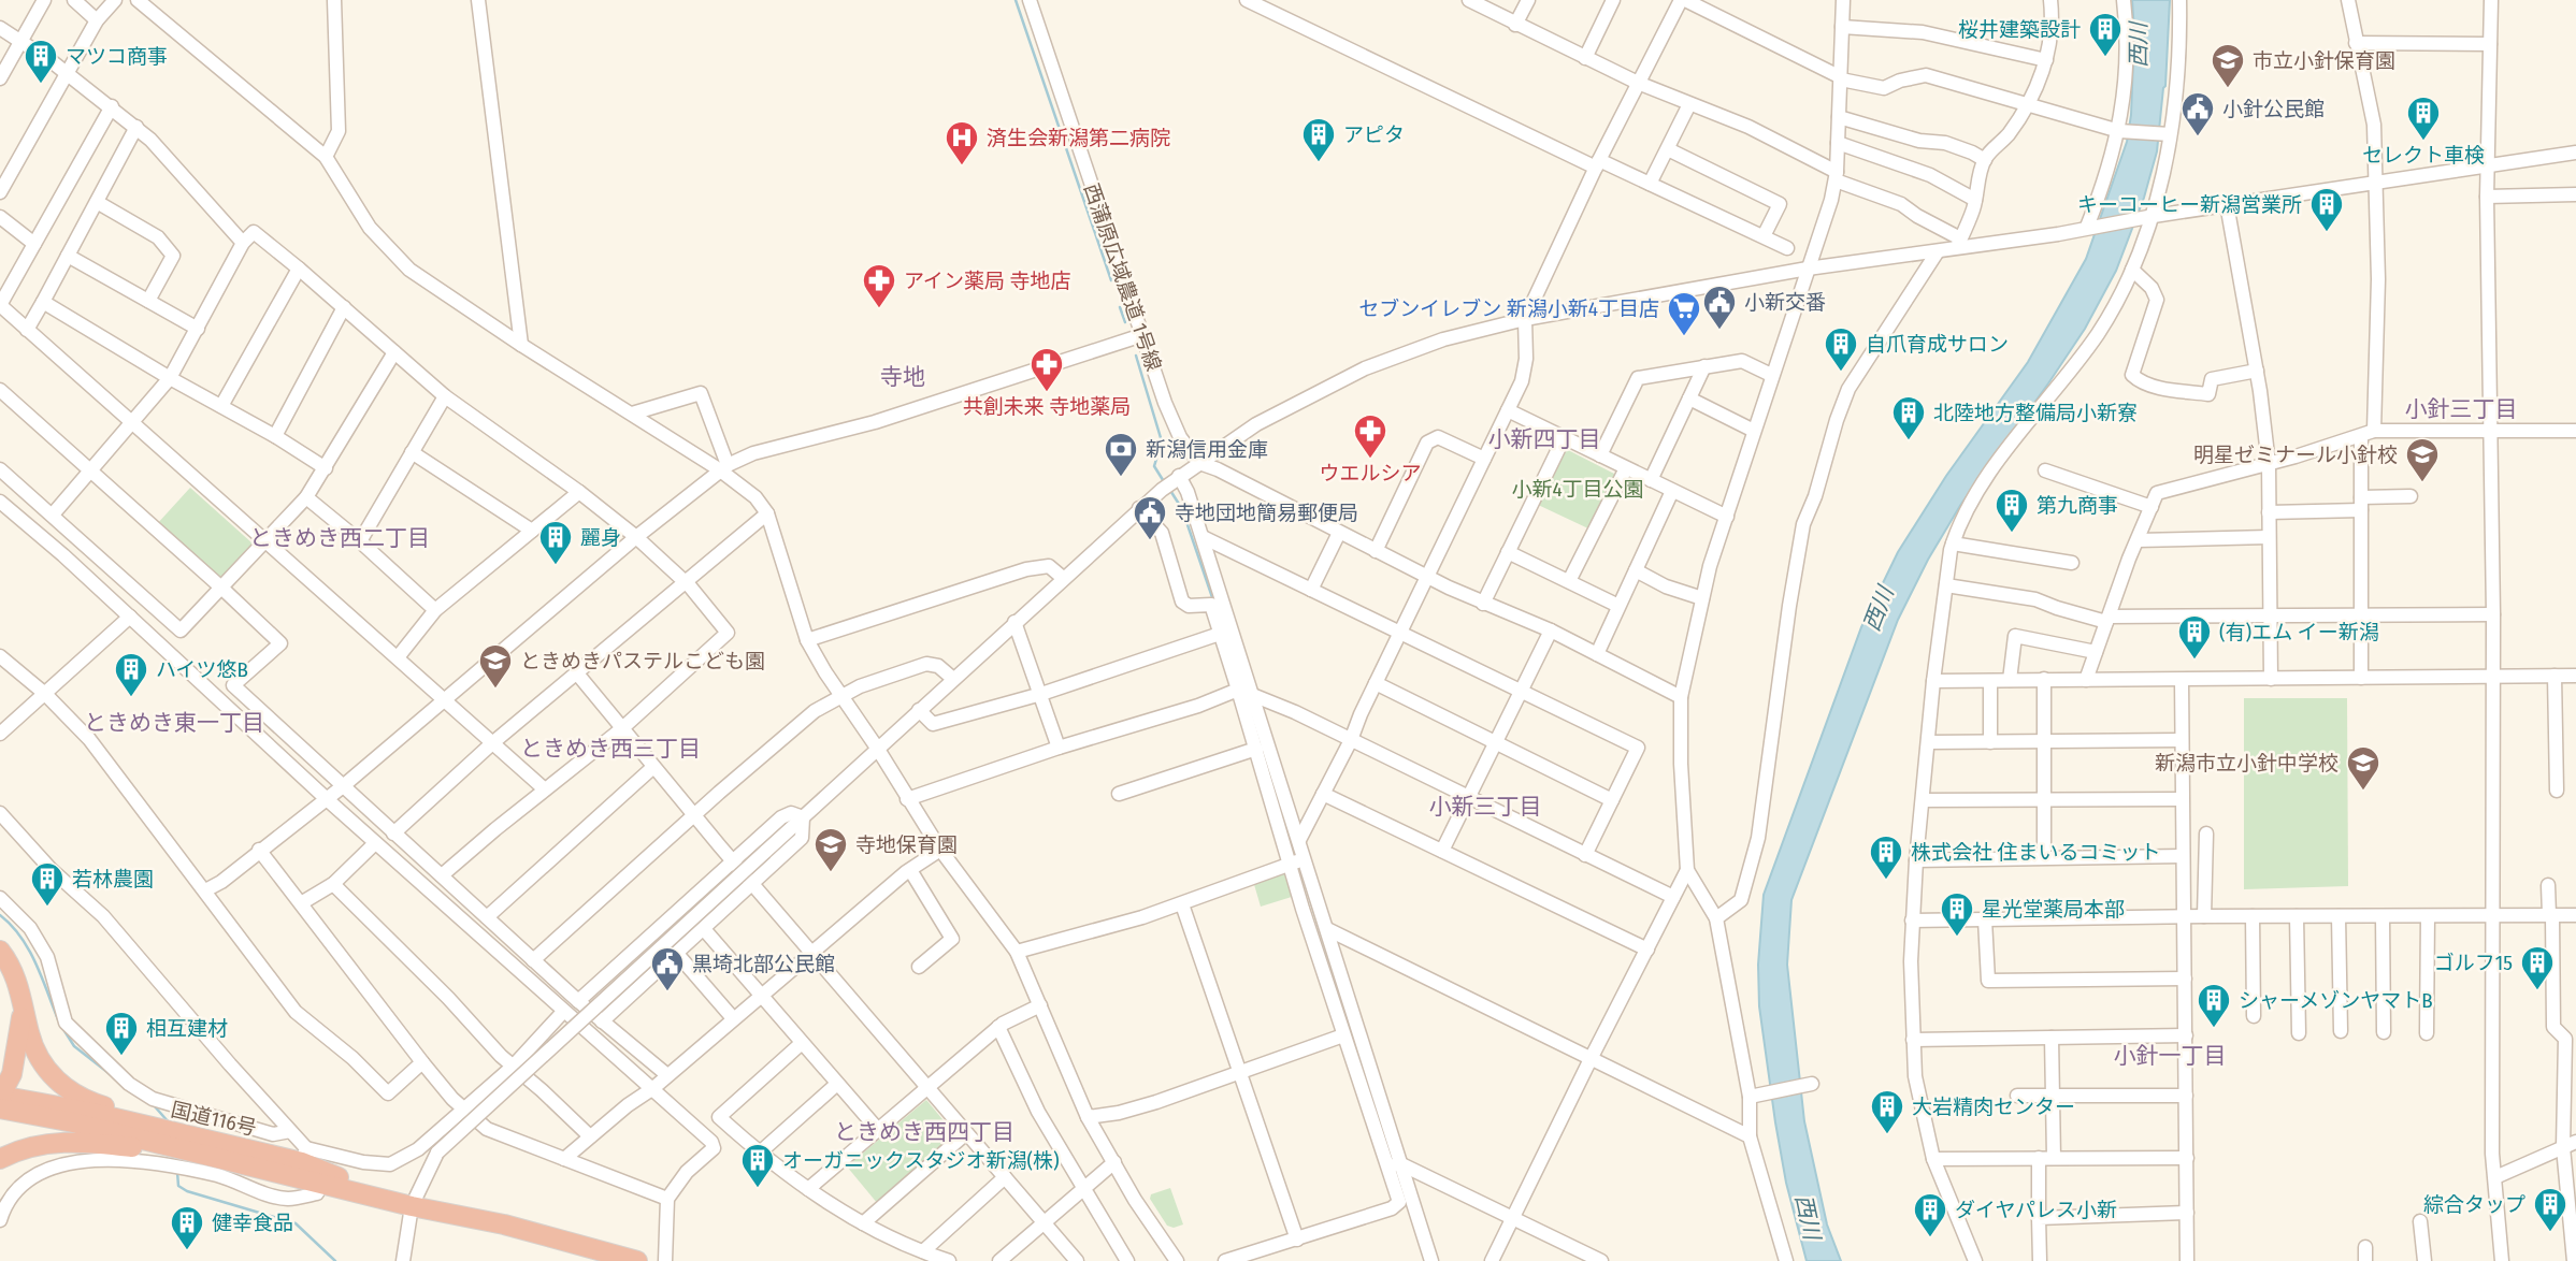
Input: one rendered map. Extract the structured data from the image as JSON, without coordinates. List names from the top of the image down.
{
  "streets": {
    "highway": ["国道116号"],
    "street": ["西蒲原広域農道 1号線"]
  },
  "districts": [
    "寺地",
    "小針三丁目",
    "小新四丁目",
    "ときめき西二丁目",
    "ときめき東一丁目",
    "ときめき西三丁目",
    "小新三丁目",
    "小針一丁目",
    "ときめき西四丁目"
  ],
  "water": ["西川"],
  "parks": ["小新4丁目公園"],
  "places": {
    "building": [
      "桜井建築設計",
      "マツコ商事",
      "セレクト車検",
      "アピタ",
      "キーコーヒー新潟営業所",
      "自爪育成サロン",
      "北陸地方整備局小新寮",
      "第九商事",
      "麗身",
      "(有)エム イー新潟",
      "ハイツ悠B",
      "株式会社 住まいるコミット",
      "若林農園",
      "星光堂薬局本部",
      "ゴルフ15",
      "シャーメゾンヤマトB",
      "相互建材",
      "大岩精肉センター",
      "オーガニックスタジオ新潟(株)",
      "綜合タップ",
      "ダイヤパレス小新",
      "健幸食品"
    ],
    "school or university": [
      "市立小針保育園",
      "明星ゼミナール小針校",
      "ときめきパステルこども園",
      "新潟市立小針中学校",
      "寺地保育園"
    ],
    "public building": [
      "小針公民館",
      "小新交番",
      "寺地団地簡易郵便局",
      "黒埼北部公民館"
    ],
    "hospital": ["済生会新潟第二病院"],
    "pharmacy": ["アイン薬局 寺地店", "共創未来 寺地薬局", "ウエルシア"],
    "supermarket": ["セブンイレブン 新潟小新4丁目店"],
    "bank": ["新潟信用金庫"]
  }
}
